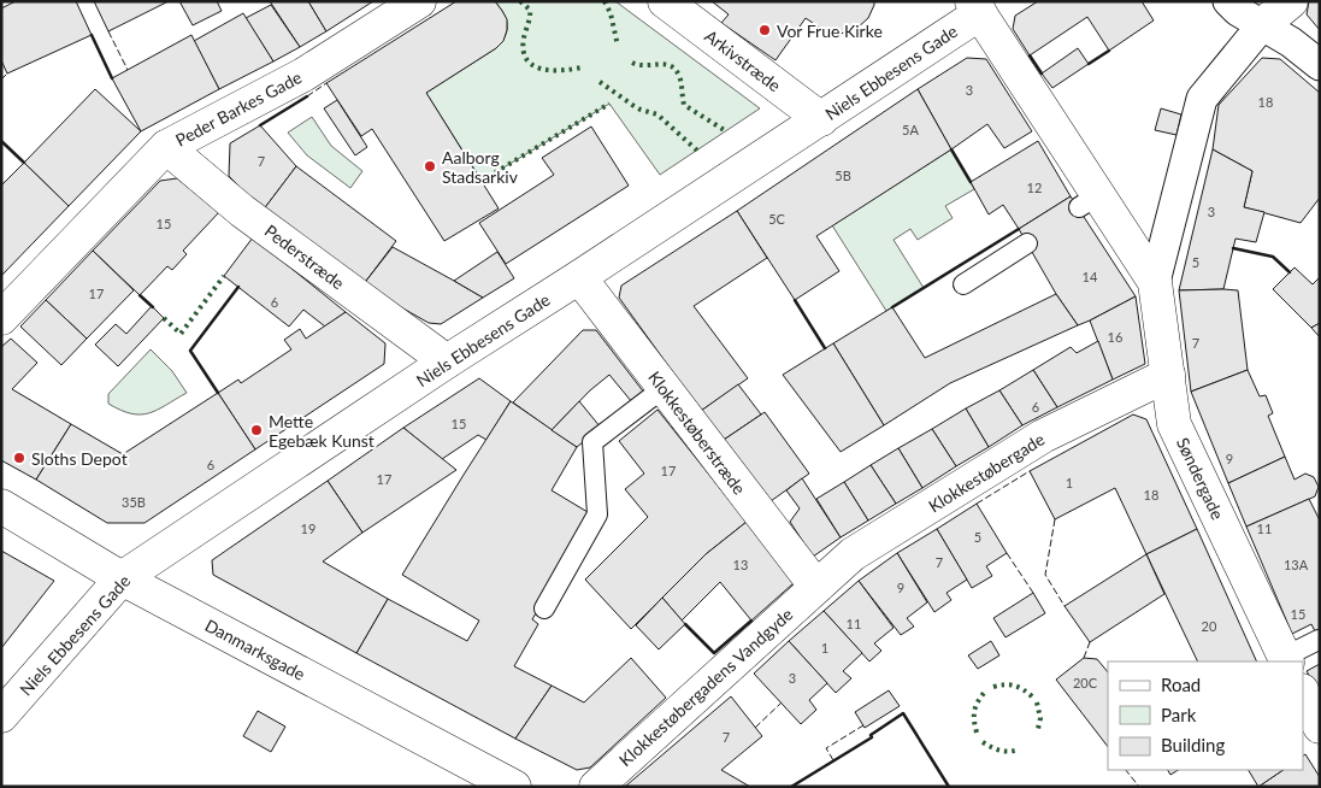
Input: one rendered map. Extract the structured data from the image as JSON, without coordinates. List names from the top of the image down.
{
  "streets": {
    "street": [
      "Arkivstræde",
      "Niels Ebbesens Gade",
      "Peder Barkes Gade",
      "Pederstræde",
      "Klokkestøberstræde",
      "Klokkestøbergade",
      "Søndergade",
      "Danmarksgade",
      "Klokkestøbergadens Vandgyde"
    ]
  },
  "crossings": [
    ["Arkivstræde", "Niels Ebbesens Gade"],
    ["Niels Ebbesens Gade", "Pederstræde"],
    ["Niels Ebbesens Gade", "Klokkestøberstræde"],
    ["Niels Ebbesens Gade", "Søndergade"],
    ["Niels Ebbesens Gade", "Danmarksgade"],
    ["Peder Barkes Gade", "Pederstræde"],
    ["Klokkestøberstræde", "Klokkestøbergade"],
    ["Klokkestøberstræde", "Klokkestøbergadens Vandgyde"],
    ["Klokkestøbergade", "Søndergade"],
    ["Klokkestøbergade", "Klokkestøbergadens Vandgyde"]
  ],
  "places": [
    "Vor Frue Kirke",
    "Aalborg Stadsarkiv",
    "Mette Egebæk Kunst",
    "Sloths Depot"
  ],
  "house_numbers": [
    "3",
    "18",
    "5A",
    "7",
    "5B",
    "12",
    "3",
    "5C",
    "15",
    "5",
    "14",
    "17",
    "6",
    "16",
    "7",
    "6",
    "15",
    "9",
    "6",
    "17",
    "17",
    "1",
    "18",
    "35B",
    "19",
    "11",
    "5",
    "7",
    "13",
    "13A",
    "9",
    "15",
    "11",
    "20",
    "1",
    "3",
    "20C",
    "7"
  ],
  "legend": ["Road", "Park", "Building"]
}
